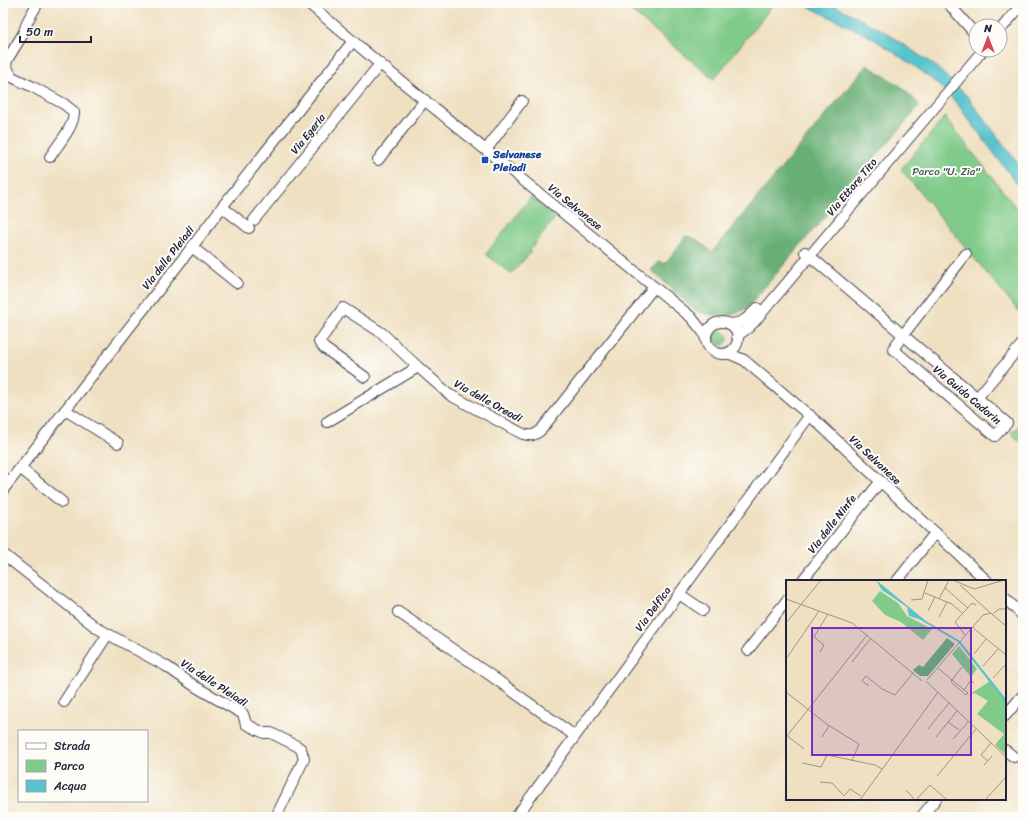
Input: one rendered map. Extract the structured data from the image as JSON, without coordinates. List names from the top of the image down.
{
  "streets": {
    "street": [
      "Via Egeria",
      "Via Ettore Tito",
      "Via Selvanese",
      "Via delle Pleiadi",
      "Via Guido Cadorin",
      "Via delle Oreadi",
      "Via delle Ninfe",
      "Via Delfica"
    ]
  },
  "crossings": [
    ["Via Egeria", "Via Selvanese"],
    ["Via Egeria", "Via delle Pleiadi"],
    ["Via Ettore Tito", "Via Selvanese"],
    ["Via Ettore Tito", "Via Guido Cadorin"],
    ["Via Selvanese", "Via delle Pleiadi"],
    ["Via Selvanese", "Via delle Oreadi"],
    ["Via Selvanese", "Via delle Ninfe"],
    ["Via Selvanese", "Via Delfica"]
  ],
  "parks": ["Parco \"U. Zia\""],
  "places": {
    "transit": ["Selvanese Pleiadi"]
  },
  "legend": ["Strada", "Parco", "Acqua"],
  "scale_bar": "50 m",
  "north": "top"
}
